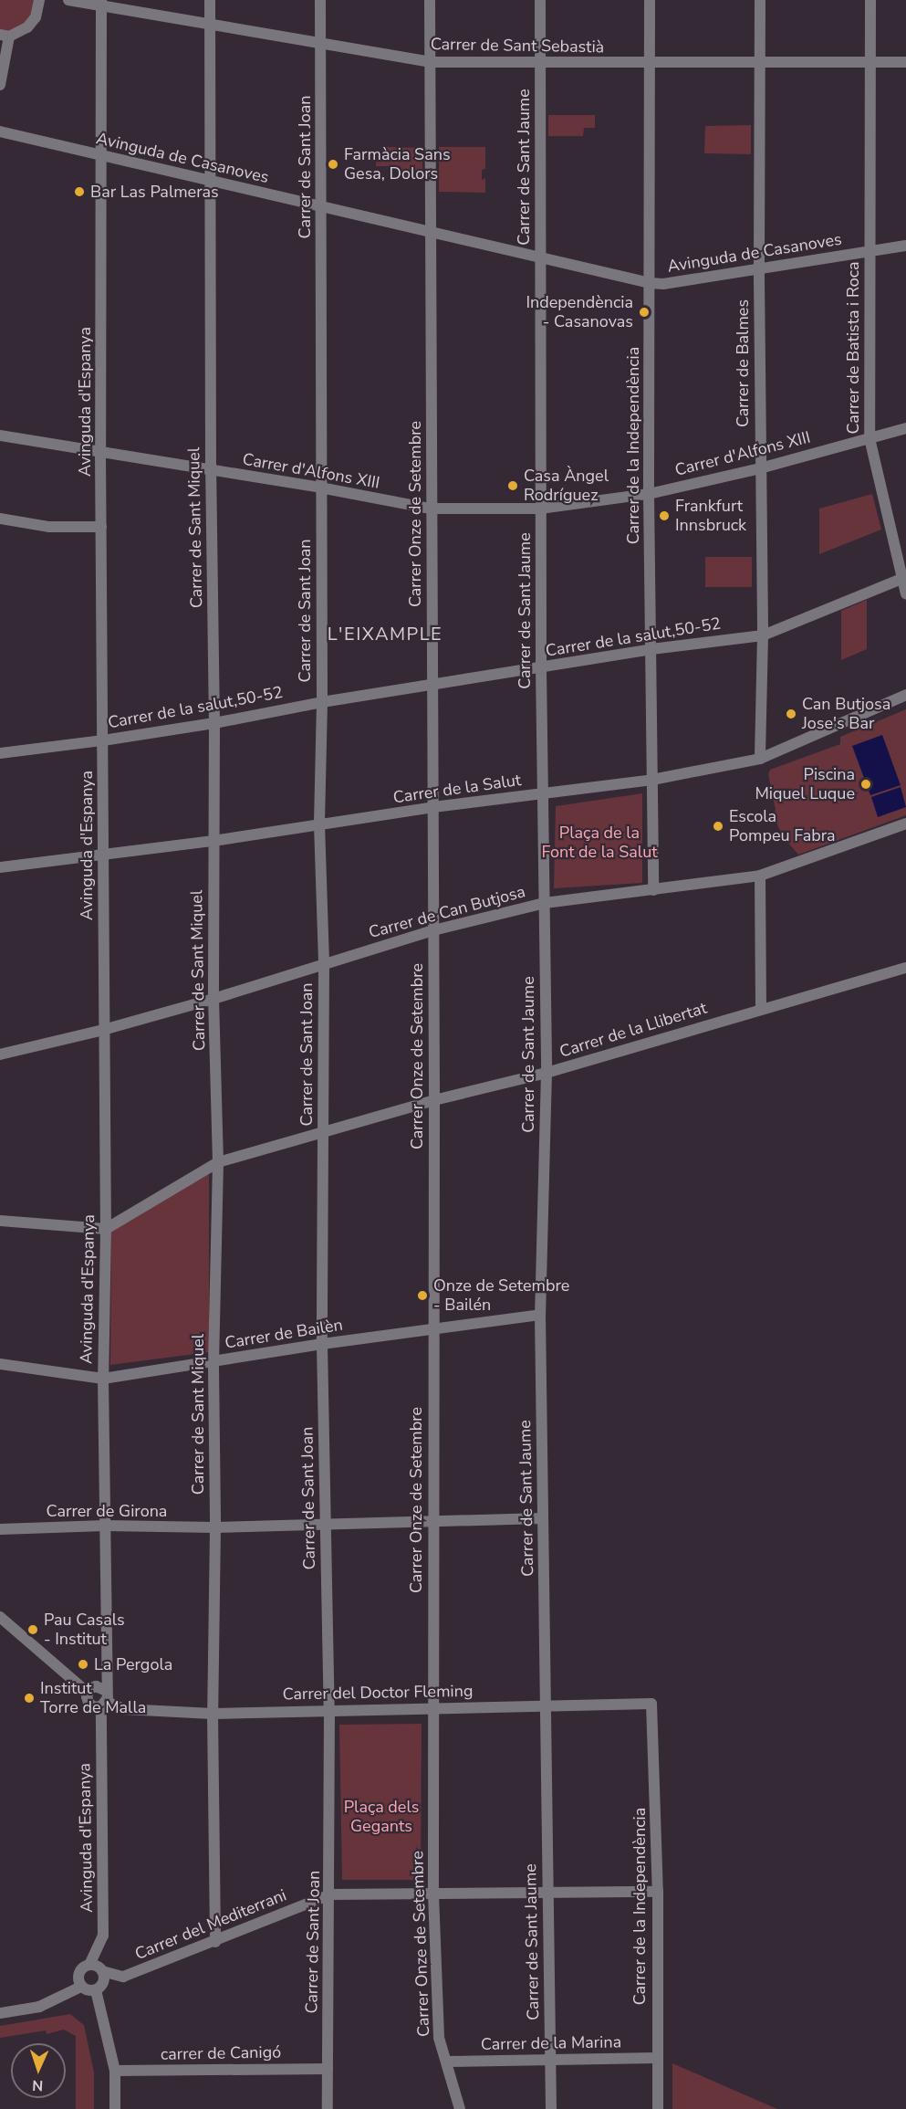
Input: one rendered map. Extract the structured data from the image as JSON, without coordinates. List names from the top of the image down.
{
  "streets": {
    "street": [
      "Carrer de Sant Sebastià",
      "Avinguda de Casanoves",
      "Carrer de Sant Joan",
      "Carrer de Sant Jaume",
      "Carrer de Batista i Roca",
      "Carrer de Balmes",
      "Avinguda d'Espanya",
      "Carrer de la Independència",
      "Carrer d'Alfons XIII",
      "Carrer Onze de Setembre",
      "Carrer de Sant Miquel",
      "Carrer de la salut,50-52",
      "Carrer de la Salut",
      "Carrer de Can Butjosa",
      "Carrer de la Llibertat",
      "Carrer de Bailèn",
      "Carrer de Girona",
      "Carrer del Doctor Fleming",
      "Carrer del Mediterrani",
      "Carrer de la Marina",
      "carrer de Canigó"
    ]
  },
  "crossings": [
    ["Carrer de Sant Sebastià", "Carrer de Sant Joan"],
    ["Carrer de Sant Sebastià", "Carrer de Sant Jaume"],
    ["Carrer de Sant Sebastià", "Carrer de Batista i Roca"],
    ["Carrer de Sant Sebastià", "Carrer de Balmes"],
    ["Carrer de Sant Sebastià", "Avinguda d'Espanya"],
    ["Carrer de Sant Sebastià", "Carrer de la Independència"],
    ["Carrer de Sant Sebastià", "Carrer Onze de Setembre"],
    ["Carrer de Sant Sebastià", "Carrer de Sant Miquel"],
    ["Avinguda de Casanoves", "Carrer de Sant Joan"],
    ["Avinguda de Casanoves", "Carrer de Sant Jaume"],
    ["Avinguda de Casanoves", "Carrer de Batista i Roca"],
    ["Avinguda de Casanoves", "Carrer de Balmes"],
    ["Avinguda de Casanoves", "Avinguda d'Espanya"],
    ["Avinguda de Casanoves", "Carrer de la Independència"],
    ["Avinguda de Casanoves", "Carrer Onze de Setembre"],
    ["Avinguda de Casanoves", "Carrer de Sant Miquel"],
    ["Carrer de Sant Joan", "Carrer d'Alfons XIII"],
    ["Carrer de Sant Joan", "Carrer de la salut,50-52"],
    ["Carrer de Sant Joan", "Carrer de la Salut"],
    ["Carrer de Sant Joan", "Carrer de Can Butjosa"],
    ["Carrer de Sant Joan", "Carrer de la Llibertat"],
    ["Carrer de Sant Joan", "Carrer de Bailèn"],
    ["Carrer de Sant Joan", "Carrer de Girona"],
    ["Carrer de Sant Joan", "Carrer del Doctor Fleming"],
    ["Carrer de Sant Joan", "Carrer del Mediterrani"],
    ["Carrer de Sant Joan", "carrer de Canigó"],
    ["Carrer de Sant Jaume", "Carrer d'Alfons XIII"],
    ["Carrer de Sant Jaume", "Carrer de la salut,50-52"],
    ["Carrer de Sant Jaume", "Carrer de la Salut"],
    ["Carrer de Sant Jaume", "Carrer de Can Butjosa"],
    ["Carrer de Sant Jaume", "Carrer de la Llibertat"],
    ["Carrer de Sant Jaume", "Carrer de Bailèn"],
    ["Carrer de Sant Jaume", "Carrer de Girona"],
    ["Carrer de Sant Jaume", "Carrer del Doctor Fleming"],
    ["Carrer de Sant Jaume", "Carrer del Mediterrani"],
    ["Carrer de Sant Jaume", "Carrer de la Marina"],
    ["Carrer de Batista i Roca", "Carrer d'Alfons XIII"],
    ["Carrer de Batista i Roca", "Carrer de la salut,50-52"],
    ["Carrer de Balmes", "Carrer d'Alfons XIII"],
    ["Carrer de Balmes", "Carrer de la salut,50-52"],
    ["Carrer de Balmes", "Carrer de la Salut"],
    ["Avinguda d'Espanya", "Carrer d'Alfons XIII"],
    ["Avinguda d'Espanya", "Carrer de la salut,50-52"],
    ["Avinguda d'Espanya", "Carrer de la Salut"],
    ["Avinguda d'Espanya", "Carrer de Can Butjosa"],
    ["Avinguda d'Espanya", "Carrer de la Llibertat"],
    ["Avinguda d'Espanya", "Carrer de Bailèn"],
    ["Avinguda d'Espanya", "Carrer de Girona"],
    ["Avinguda d'Espanya", "Carrer del Doctor Fleming"],
    ["Avinguda d'Espanya", "Carrer del Mediterrani"],
    ["Carrer de la Independència", "Carrer d'Alfons XIII"],
    ["Carrer de la Independència", "Carrer de la salut,50-52"],
    ["Carrer de la Independència", "Carrer de la Salut"],
    ["Carrer de la Independència", "Carrer de Can Butjosa"],
    ["Carrer de la Independència", "Carrer del Doctor Fleming"],
    ["Carrer de la Independència", "Carrer del Mediterrani"],
    ["Carrer de la Independència", "Carrer de la Marina"],
    ["Carrer d'Alfons XIII", "Carrer Onze de Setembre"],
    ["Carrer d'Alfons XIII", "Carrer de Sant Miquel"],
    ["Carrer Onze de Setembre", "Carrer de la salut,50-52"],
    ["Carrer Onze de Setembre", "Carrer de la Salut"],
    ["Carrer Onze de Setembre", "Carrer de Can Butjosa"],
    ["Carrer Onze de Setembre", "Carrer de la Llibertat"],
    ["Carrer Onze de Setembre", "Carrer de Bailèn"],
    ["Carrer Onze de Setembre", "Carrer de Girona"],
    ["Carrer Onze de Setembre", "Carrer del Doctor Fleming"],
    ["Carrer Onze de Setembre", "Carrer del Mediterrani"],
    ["Carrer Onze de Setembre", "Carrer de la Marina"],
    ["Carrer de Sant Miquel", "Carrer de la salut,50-52"],
    ["Carrer de Sant Miquel", "Carrer de la Salut"],
    ["Carrer de Sant Miquel", "Carrer de Can Butjosa"],
    ["Carrer de Sant Miquel", "Carrer de la Llibertat"],
    ["Carrer de Sant Miquel", "Carrer de Bailèn"],
    ["Carrer de Sant Miquel", "Carrer de Girona"],
    ["Carrer de Sant Miquel", "Carrer del Doctor Fleming"],
    ["Carrer de Sant Miquel", "Carrer del Mediterrani"]
  ],
  "districts": ["L'EIXAMPLE"],
  "parks": ["Plaça de la Font de la Salut", "Plaça dels Gegants"],
  "places": [
    "Farmàcia Sans Gesa, Dolors",
    "Bar Las Palmeras",
    "Independència - Casanovas",
    "Casa Àngel Rodríguez",
    "Frankfurt Innsbruck",
    "Can Butjosa Jose's Bar",
    "Piscina Miquel Luque",
    "Escola Pompeu Fabra",
    "Onze de Setembre - Bailén",
    "Pau Casals - Institut",
    "La Pergola",
    "Institut Torre de Malla"
  ],
  "north": "bottom"
}
